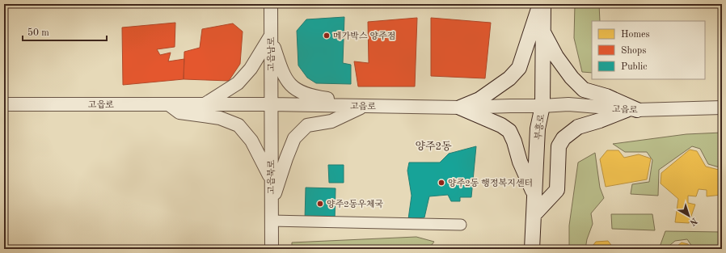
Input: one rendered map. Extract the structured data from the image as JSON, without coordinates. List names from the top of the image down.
{
  "streets": {
    "main road": ["부흥로"],
    "street": ["고읍남로", "고읍로", "고읍북로"]
  },
  "crossings": [
    ["고읍남로", "고읍로"],
    ["고읍남로", "고읍북로"],
    ["고읍로", "부흥로"],
    ["고읍로", "고읍북로"]
  ],
  "districts": ["양주2동"],
  "places": ["메가박스 양주점", "양주2동 행정복지센터", "양주2동우체국"],
  "legend": ["Homes", "Shops", "Public"],
  "scale_bar": "50 m",
  "north": "bottom right"
}
